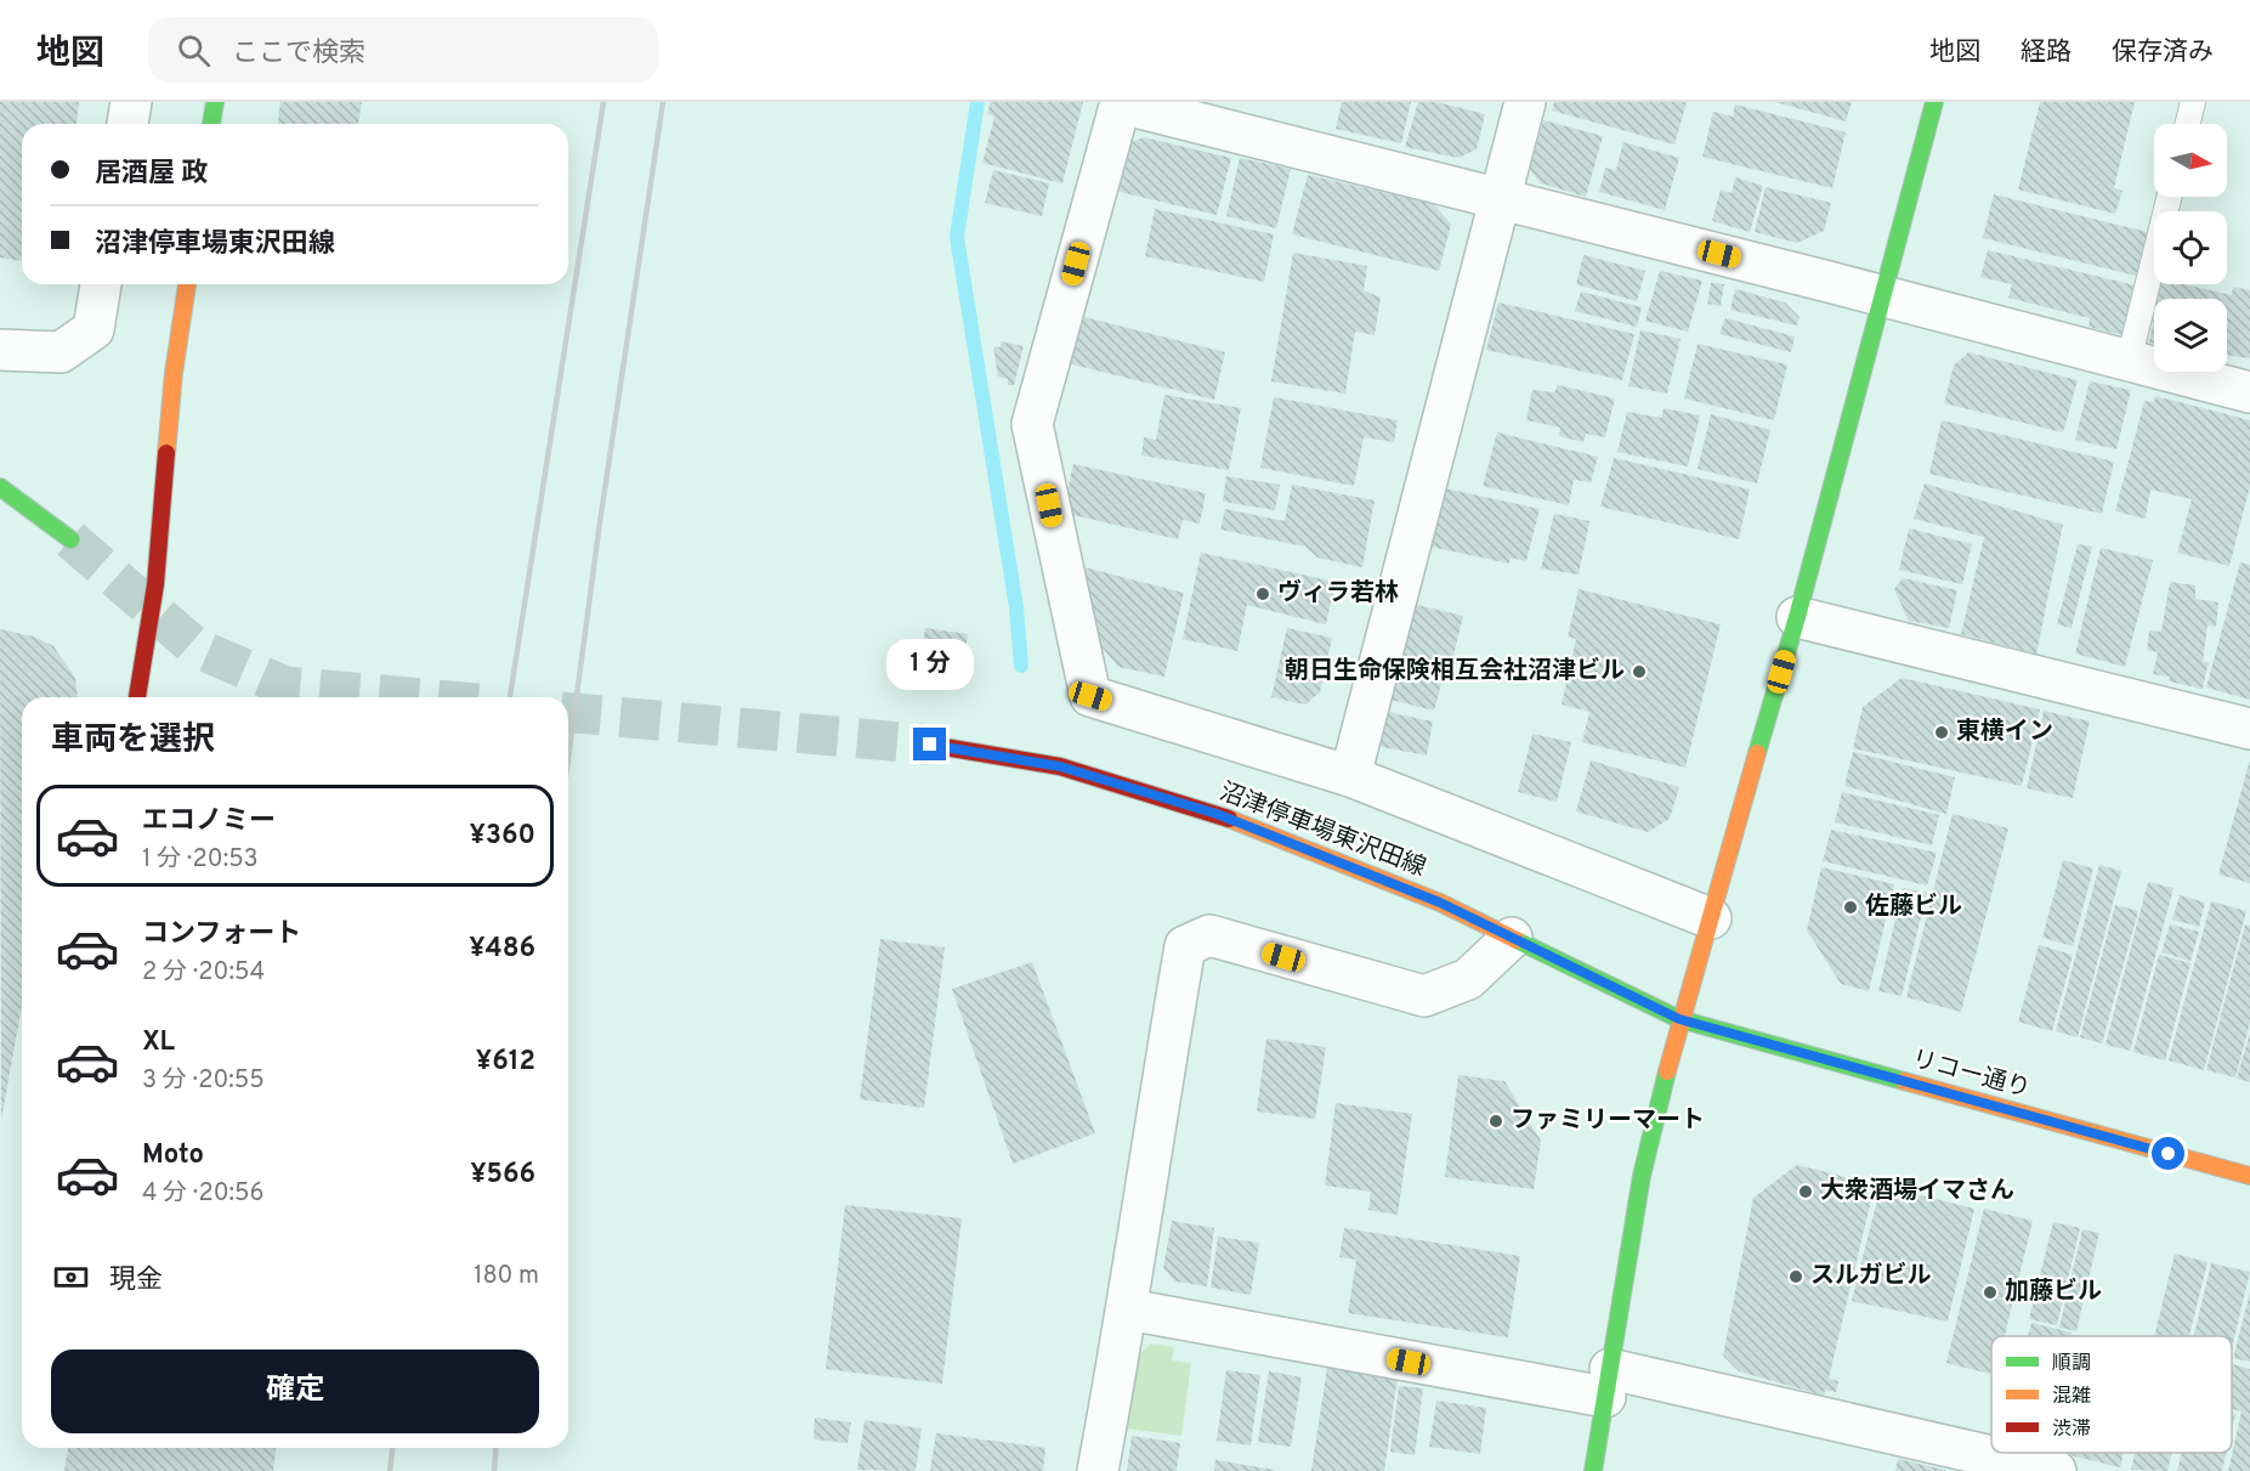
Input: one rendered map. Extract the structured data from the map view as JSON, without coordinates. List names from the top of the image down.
{
  "streets": {
    "street": ["沼津停車場東沢田線", "リコー通り"]
  },
  "crossings": [
    ["沼津停車場東沢田線", "リコー通り"]
  ],
  "places": [
    "ヴィラ若林",
    "朝日生命保険相互会社沼津ビル",
    "東横イン",
    "佐藤ビル",
    "ファミリーマート",
    "大衆酒場イマさん",
    "スルガビル",
    "加藤ビル"
  ],
  "legend": ["順調", "混雑", "渋滞"],
  "north": "right",
  "page": {
    "header": "地図",
    "search": "ここで検索",
    "nav": ["地図", "経路", "保存済み"],
    "banner": ["居酒屋 政", "沼津停車場東沢田線"],
    "bubble": "1 分",
    "heading": "車両を選択",
    "list": [
      {
        "name": "エコノミー",
        "note": "1 分 · 20:53",
        "value": "¥360"
      },
      {
        "name": "コンフォート",
        "note": "2 分 · 20:54",
        "value": "¥486"
      },
      {
        "name": "XL",
        "note": "3 分 · 20:55",
        "value": "¥612"
      },
      {
        "name": "Moto",
        "note": "4 分 · 20:56",
        "value": "¥566"
      }
    ],
    "pay": ["現金", "180 m"],
    "buttons": "確定"
  }
}
